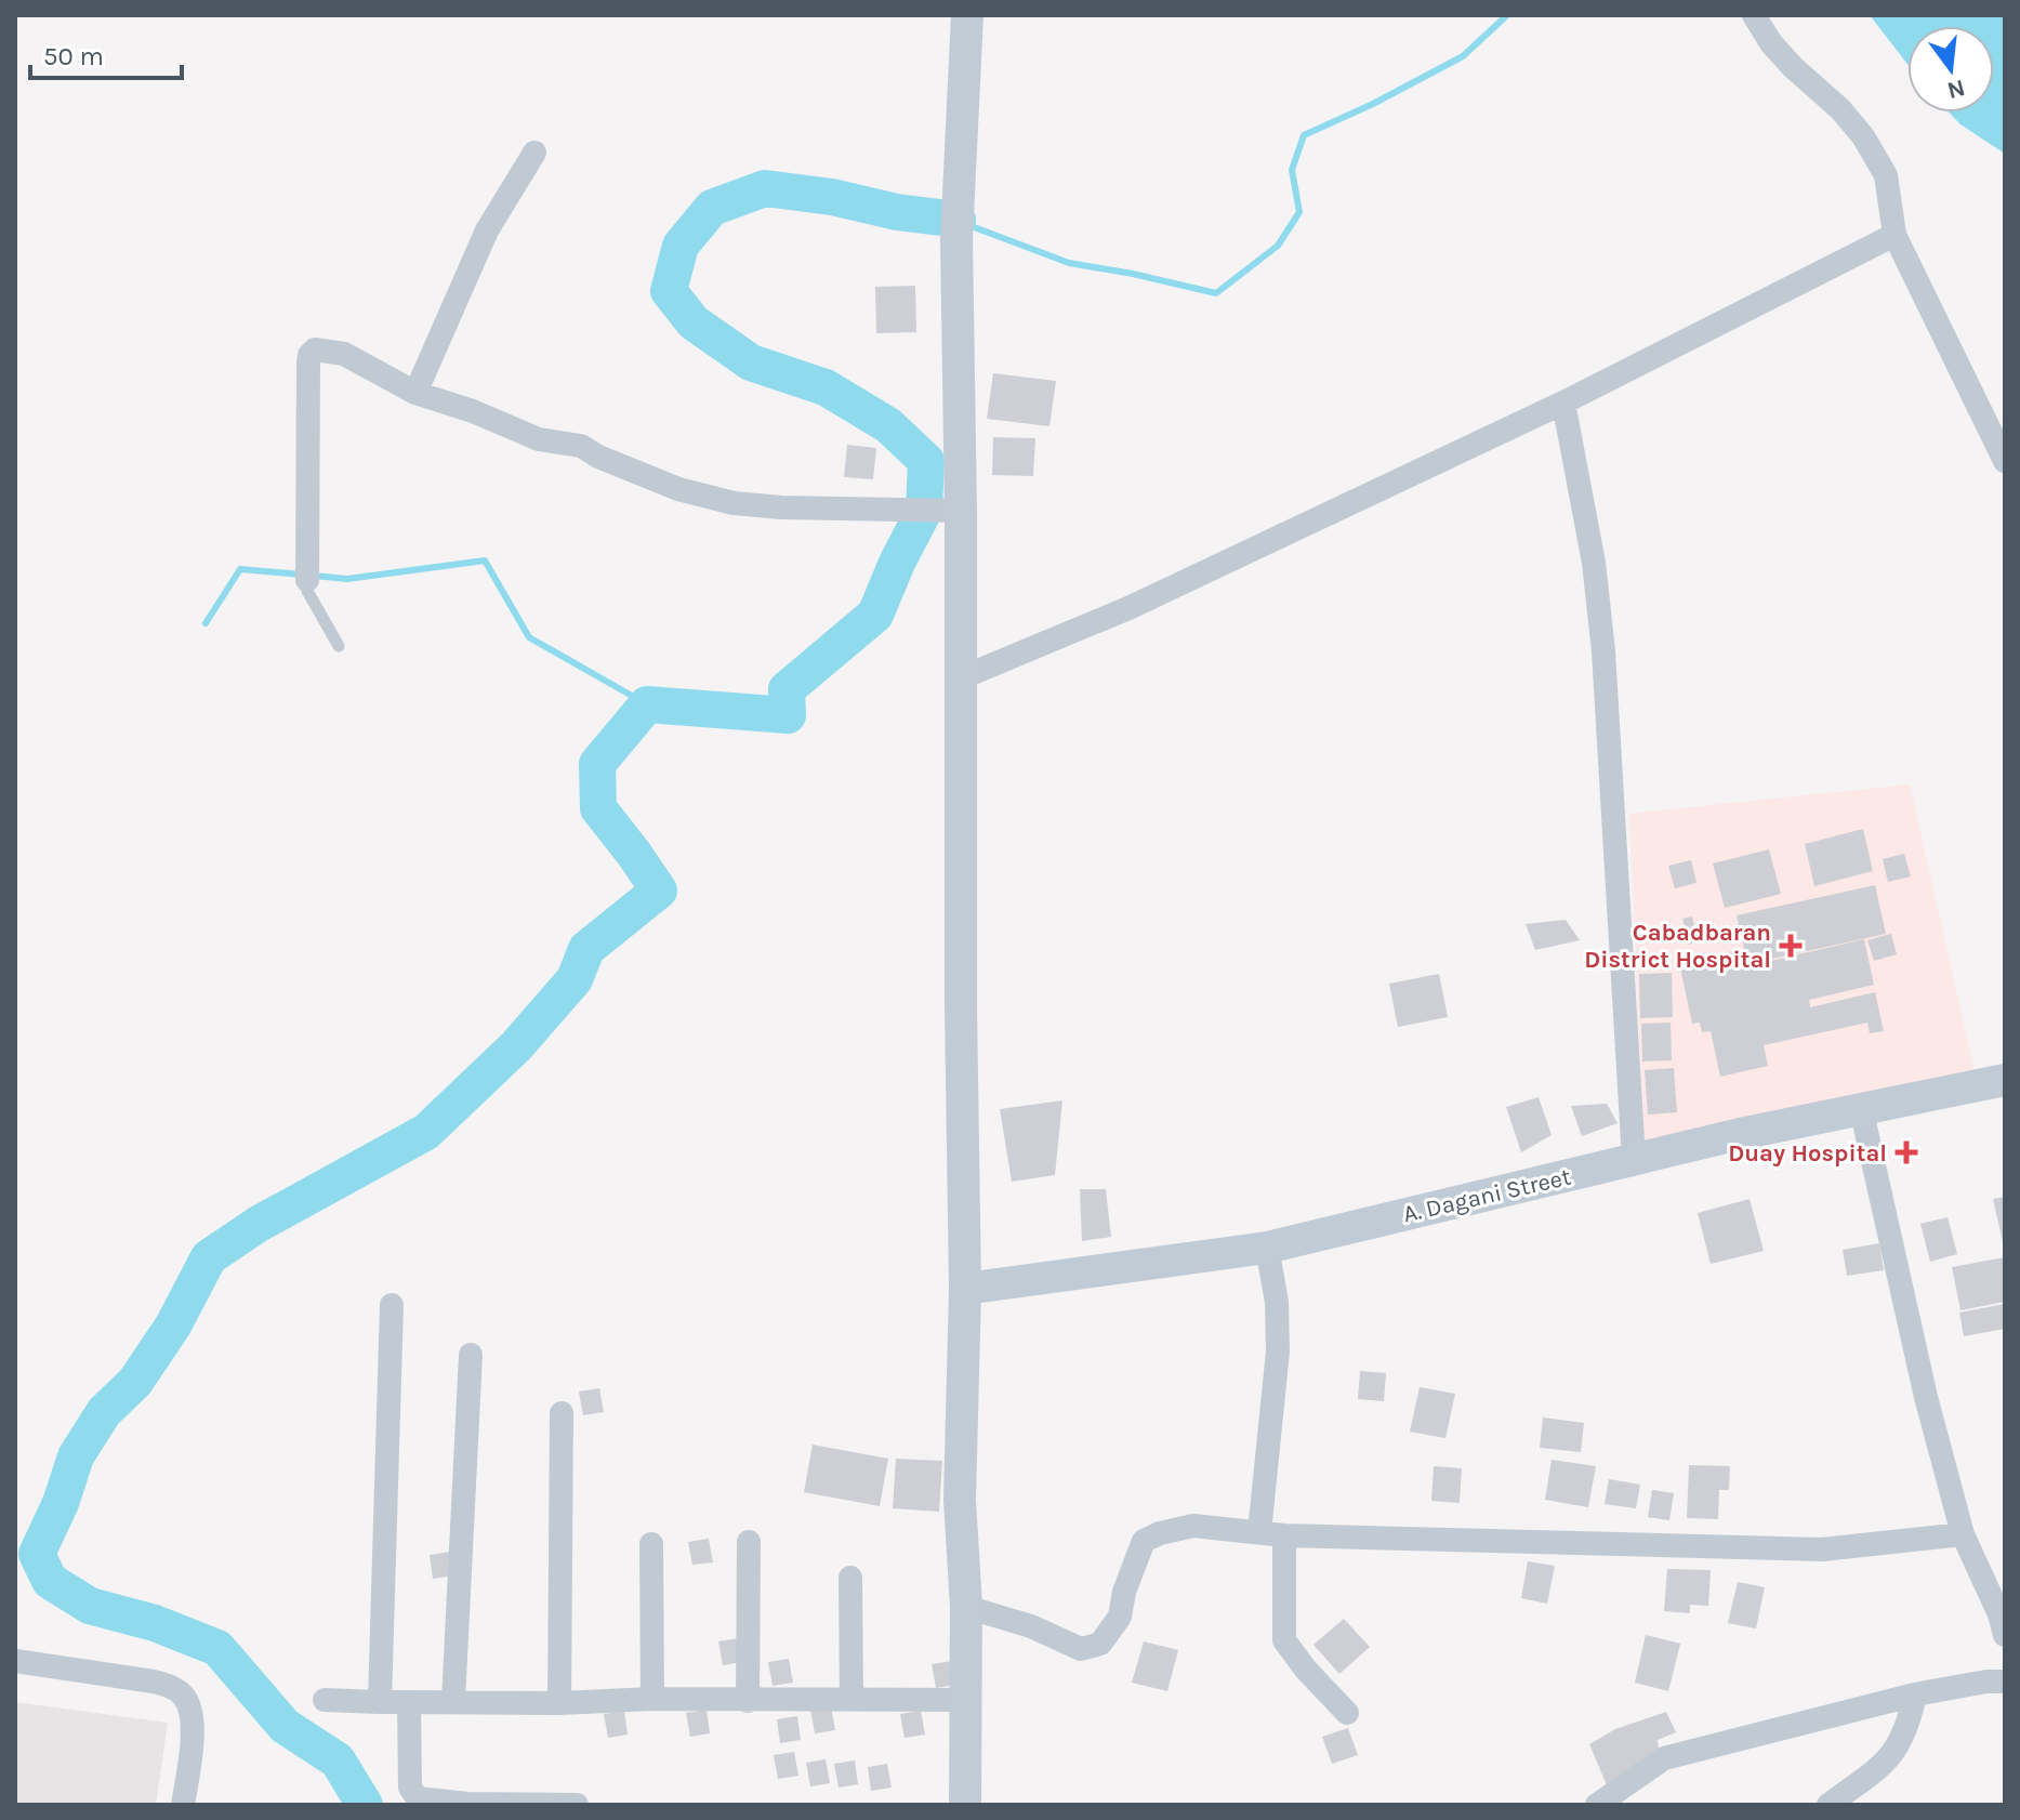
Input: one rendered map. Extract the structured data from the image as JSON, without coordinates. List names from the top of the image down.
{
  "streets": {
    "main road": ["A. Dagani Street"]
  },
  "places": {
    "health": ["Cabadbaran District Hospital", "Duay Hospital"]
  },
  "scale_bar": "50 m",
  "north": "bottom"
}
